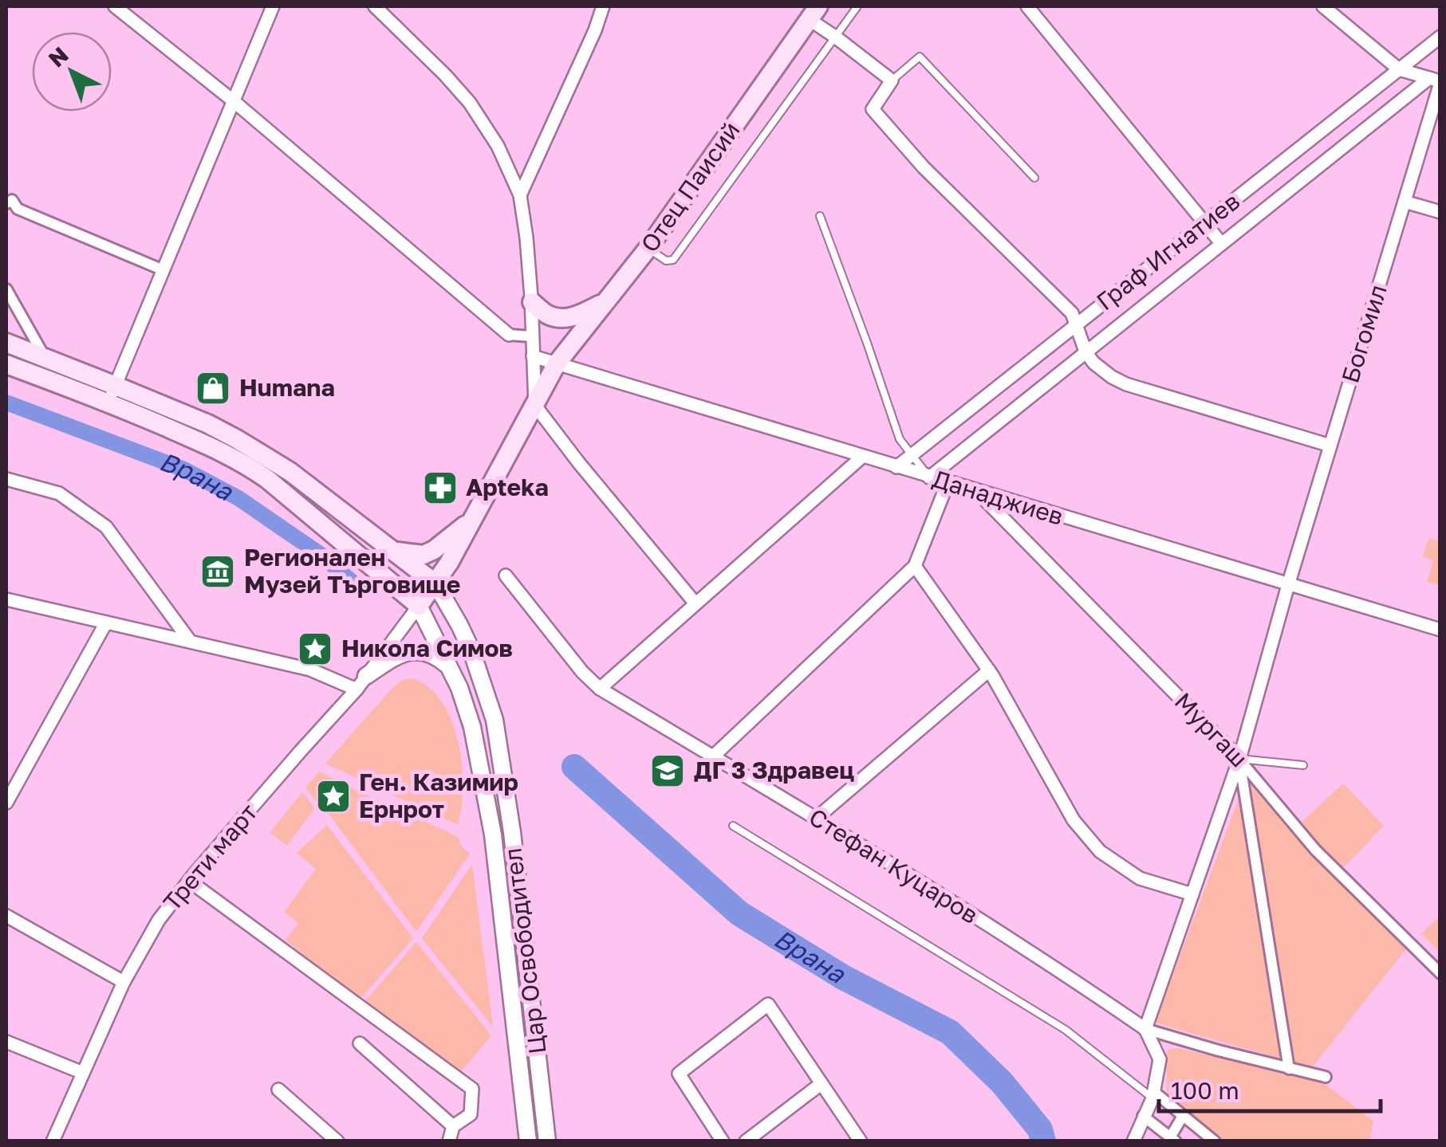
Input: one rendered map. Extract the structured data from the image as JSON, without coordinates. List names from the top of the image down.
{
  "streets": {
    "main road": ["Отец Паисий"],
    "street": [
      "Граф Игнатиев",
      "Богомил",
      "Данаджиев",
      "Мургаш",
      "Трети март",
      "Стефан Куцаров",
      "Цар Освободител"
    ]
  },
  "crossings": [
    ["Отец Паисий", "Данаджиев"],
    ["Отец Паисий", "Трети март"],
    ["Отец Паисий", "Цар Освободител"],
    ["Граф Игнатиев", "Богомил"],
    ["Граф Игнатиев", "Данаджиев"],
    ["Богомил", "Данаджиев"],
    ["Богомил", "Мургаш"],
    ["Богомил", "Стефан Куцаров"],
    ["Данаджиев", "Мургаш"],
    ["Трети март", "Цар Освободител"]
  ],
  "water": ["Врана"],
  "places": {
    "shop": ["Humana"],
    "pharmacy": ["Apteka"],
    "museum": ["Регионален Музей Търговище"],
    "place": ["Никола Симов", "Ген. Казимир Ернрот"],
    "school or university": ["ДГ 3 Здравец"]
  },
  "scale_bar": "100 m",
  "north": "top left"
}
